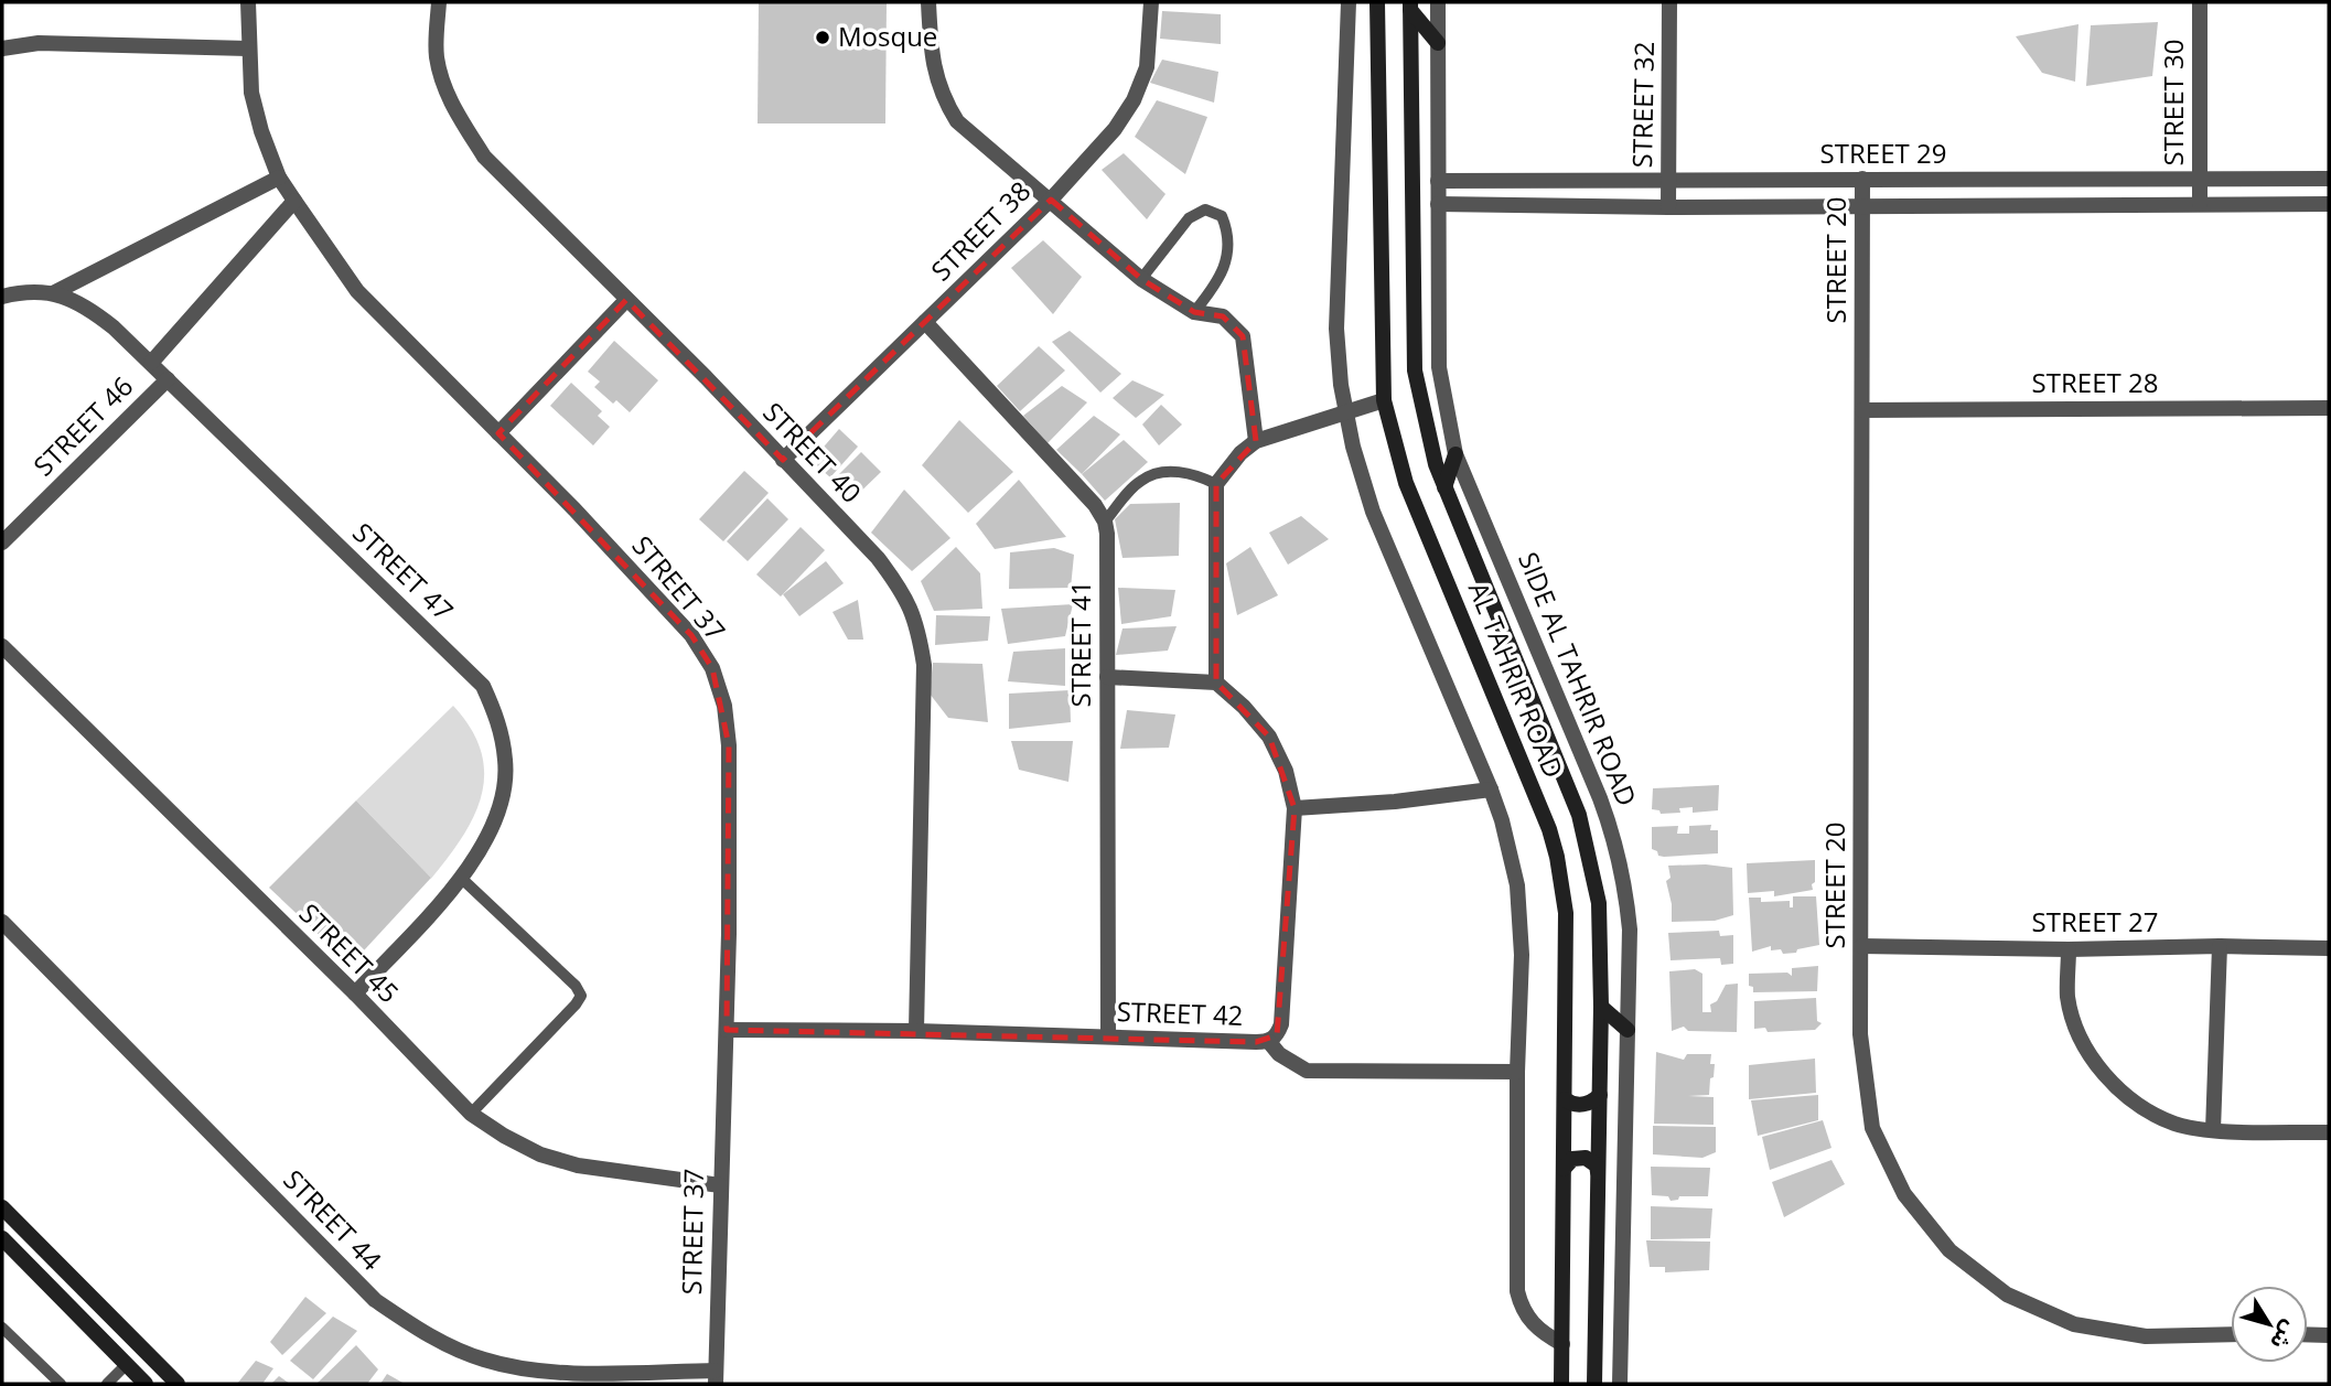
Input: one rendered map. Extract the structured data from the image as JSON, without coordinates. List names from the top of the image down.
{
  "streets": {
    "street": [
      "STREET 30",
      "STREET 32",
      "STREET 29",
      "STREET 38",
      "STREET 20",
      "STREET 28",
      "STREET 46",
      "STREET 40",
      "STREET 47",
      "STREET 37",
      "STREET 41",
      "SIDE AL TAHRIR ROAD",
      "AL TAHRIR ROAD",
      "STREET 27",
      "STREET 45",
      "STREET 42",
      "STREET 44"
    ]
  },
  "crossings": [
    ["STREET 30", "STREET 29"],
    ["STREET 32", "STREET 29"],
    ["STREET 29", "STREET 20"],
    ["STREET 29", "SIDE AL TAHRIR ROAD"],
    ["STREET 38", "STREET 40"],
    ["STREET 20", "STREET 28"],
    ["STREET 20", "STREET 27"],
    ["STREET 46", "STREET 47"],
    ["STREET 40", "STREET 42"],
    ["STREET 47", "STREET 45"],
    ["STREET 37", "STREET 45"],
    ["STREET 37", "STREET 42"],
    ["STREET 37", "STREET 44"],
    ["STREET 41", "STREET 42"]
  ],
  "places": ["Mosque"],
  "north": "bottom right"
}
